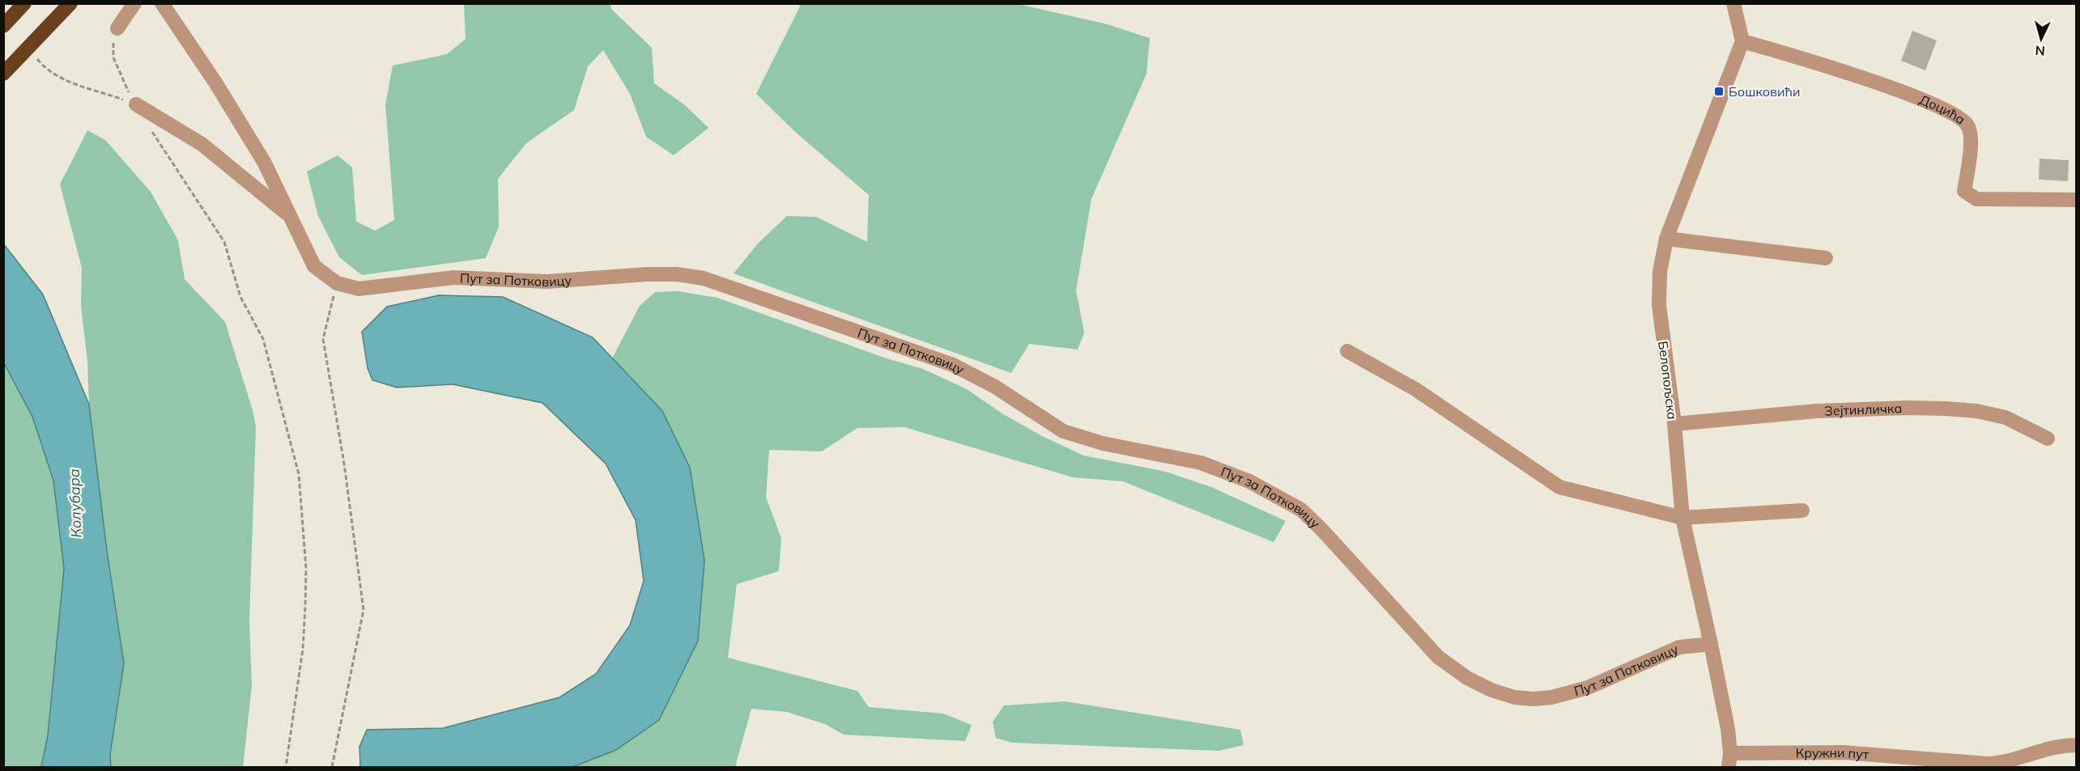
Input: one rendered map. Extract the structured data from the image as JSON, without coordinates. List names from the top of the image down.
{
  "streets": {
    "street": [
      "Доцића",
      "Пут за Потковицу",
      "Белопољска",
      "Зејтинличка",
      "Кружни пут"
    ]
  },
  "crossings": [
    ["Доцића", "Белопољска"],
    ["Пут за Потковицу", "Белопољска"],
    ["Белопољска", "Зејтинличка"],
    ["Белопољска", "Кружни пут"]
  ],
  "water": ["Колубара"],
  "places": {
    "transit": ["Бошковићи"]
  },
  "north": "bottom"
}
